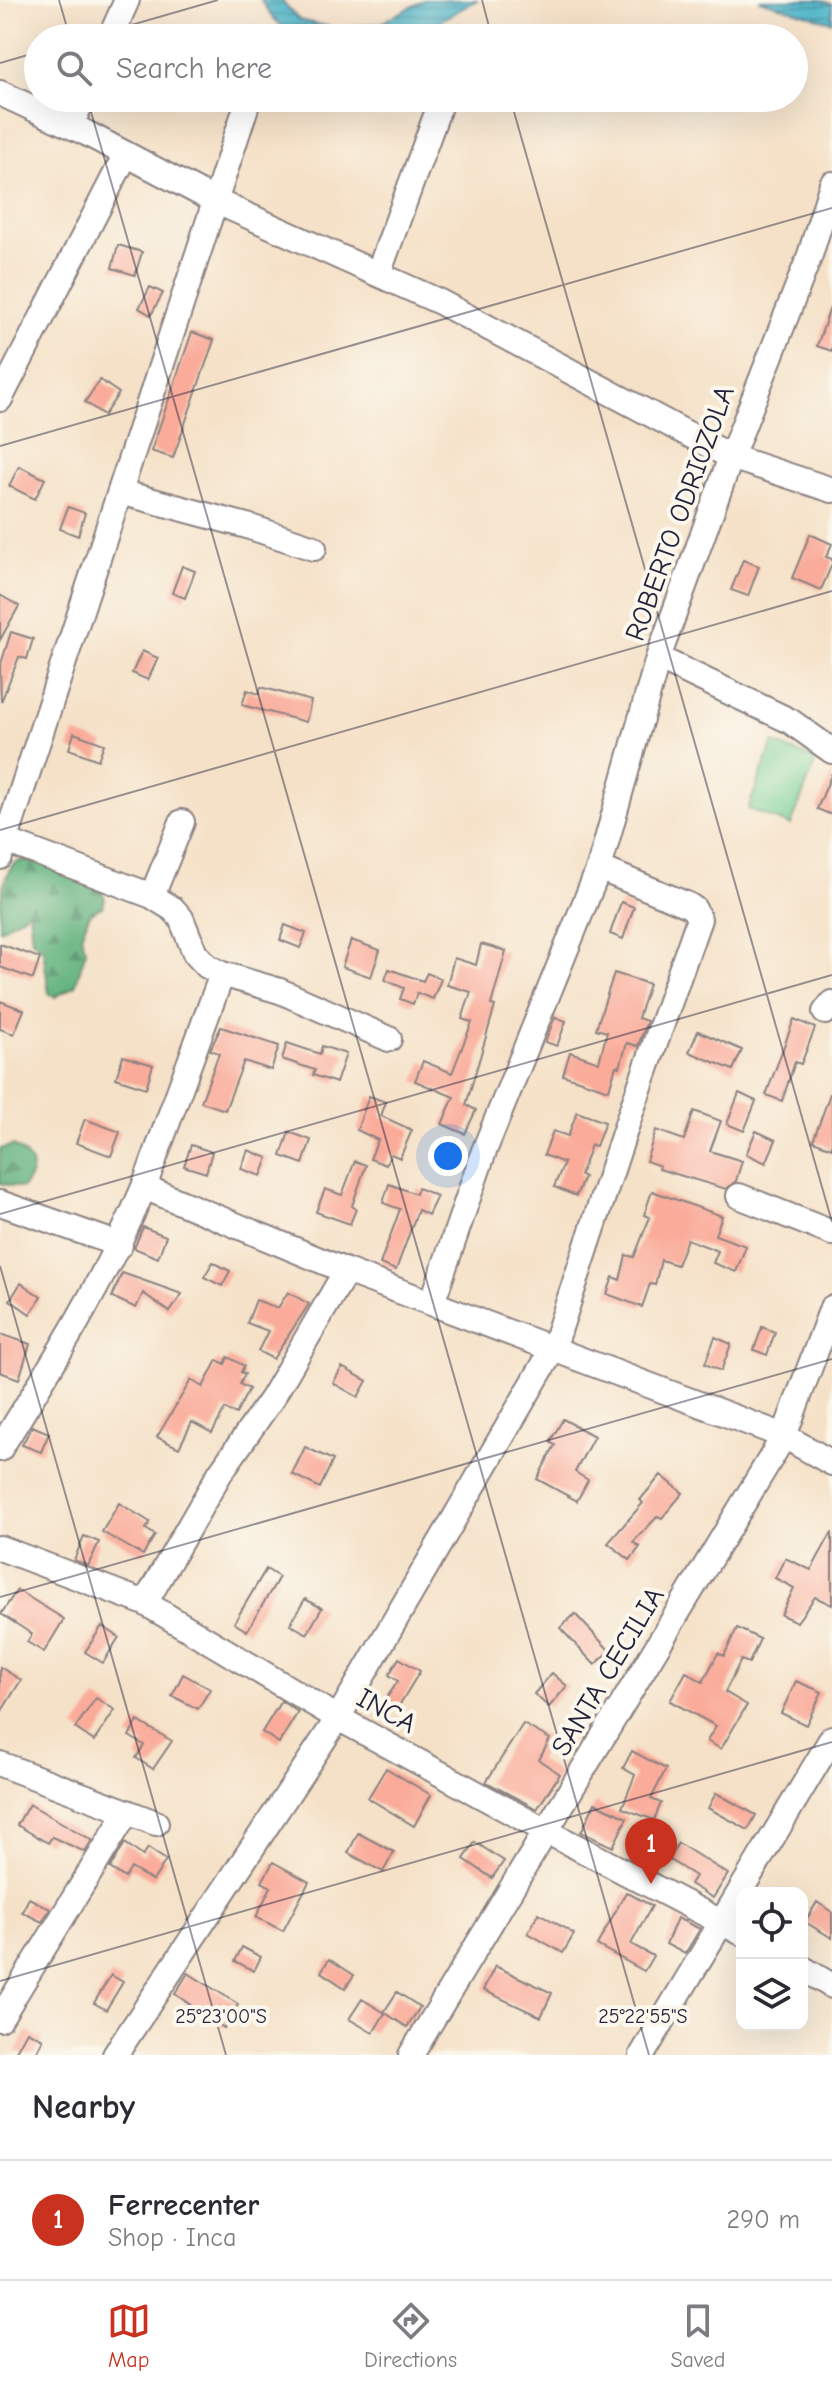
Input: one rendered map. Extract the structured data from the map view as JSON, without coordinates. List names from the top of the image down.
{
  "streets": {
    "street": ["ROBERTO ODRIOZOLA", "SANTA CECILIA", "INCA"]
  },
  "crossings": [
    ["SANTA CECILIA", "INCA"]
  ],
  "page": {
    "search": "Search here",
    "pins": "1",
    "heading": "Nearby",
    "list": [
      {
        "mark": "1",
        "name": "Ferrecenter",
        "note": "Shop · Inca",
        "value": "290 m"
      }
    ],
    "nav": ["Map", "Directions", "Saved"]
  },
  "coordinates": ["25°23'00\"S", "25°22'55\"S"]
}
